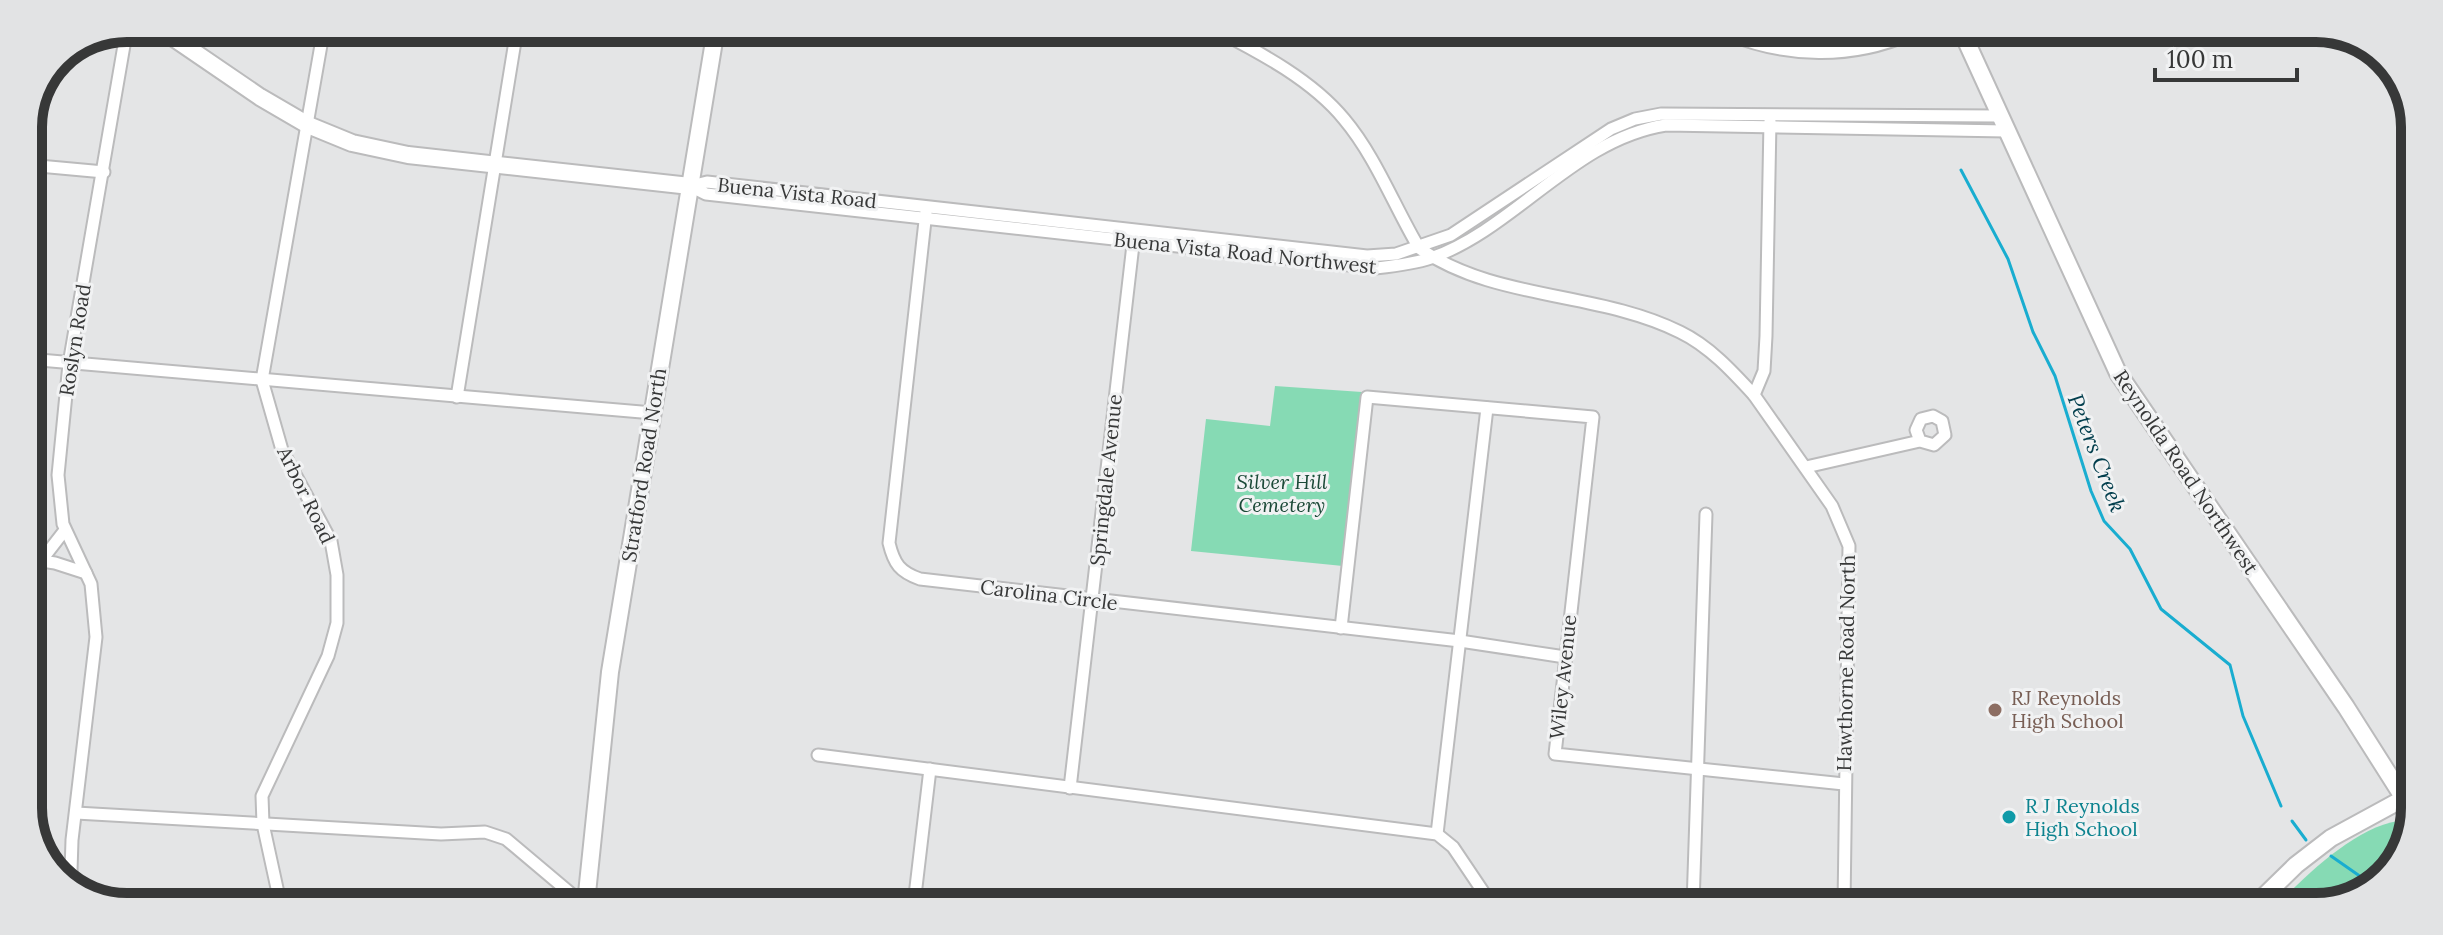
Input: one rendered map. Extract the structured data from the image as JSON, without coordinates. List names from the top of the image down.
{
  "streets": {
    "main road": ["Buena Vista Road", "Stratford Road North", "Reynolda Road Northwest"],
    "street": [
      "Buena Vista Road Northwest",
      "Roslyn Road",
      "Springdale Avenue",
      "Arbor Road",
      "Carolina Circle",
      "Hawthorne Road North",
      "Wiley Avenue"
    ]
  },
  "crossings": [
    ["Buena Vista Road", "Buena Vista Road Northwest"],
    ["Buena Vista Road", "Stratford Road North"],
    ["Buena Vista Road", "Springdale Avenue"],
    ["Buena Vista Road", "Arbor Road"],
    ["Buena Vista Road", "Carolina Circle"],
    ["Buena Vista Road", "Hawthorne Road North"],
    ["Buena Vista Road Northwest", "Reynolda Road Northwest"],
    ["Buena Vista Road Northwest", "Springdale Avenue"],
    ["Buena Vista Road Northwest", "Hawthorne Road North"],
    ["Springdale Avenue", "Carolina Circle"],
    ["Carolina Circle", "Wiley Avenue"],
    ["Hawthorne Road North", "Wiley Avenue"]
  ],
  "water": ["Peters Creek"],
  "parks": ["Silver Hill Cemetery"],
  "places": ["RJ Reynolds High School", "R J Reynolds High School"],
  "scale_bar": "100 m"
}
